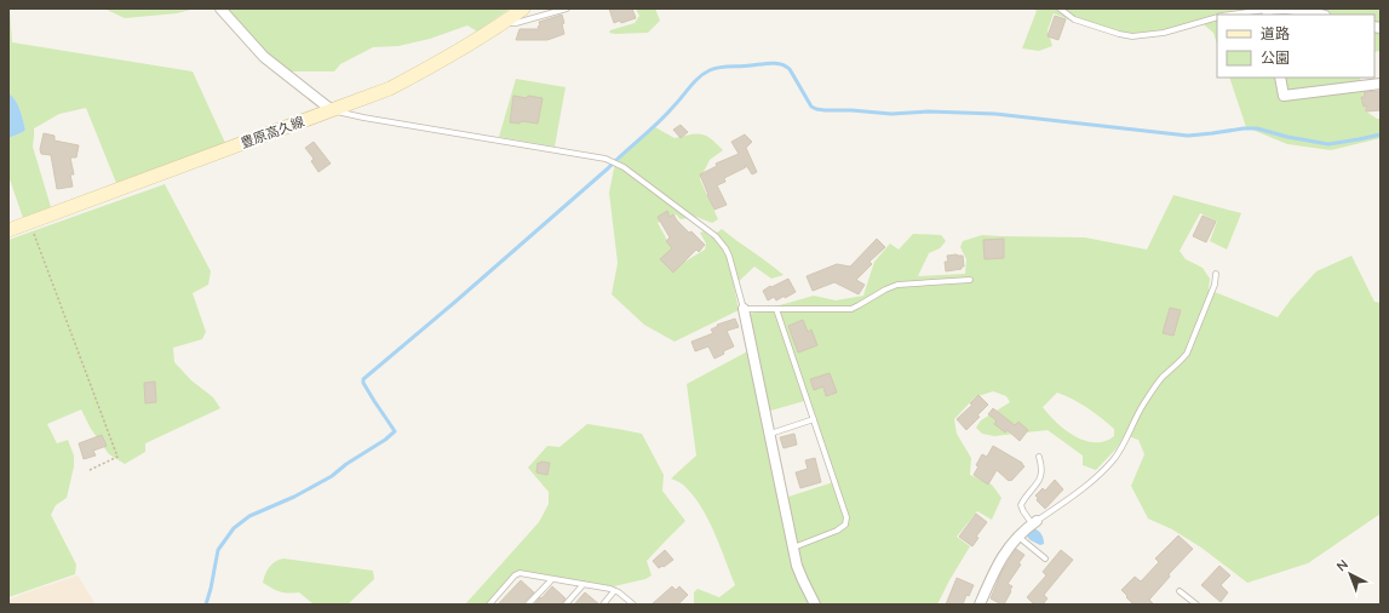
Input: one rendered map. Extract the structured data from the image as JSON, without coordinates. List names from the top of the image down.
{
  "streets": {
    "main road": ["豊原高久線"]
  },
  "legend": ["道路", "公園"],
  "north": "top left"
}
